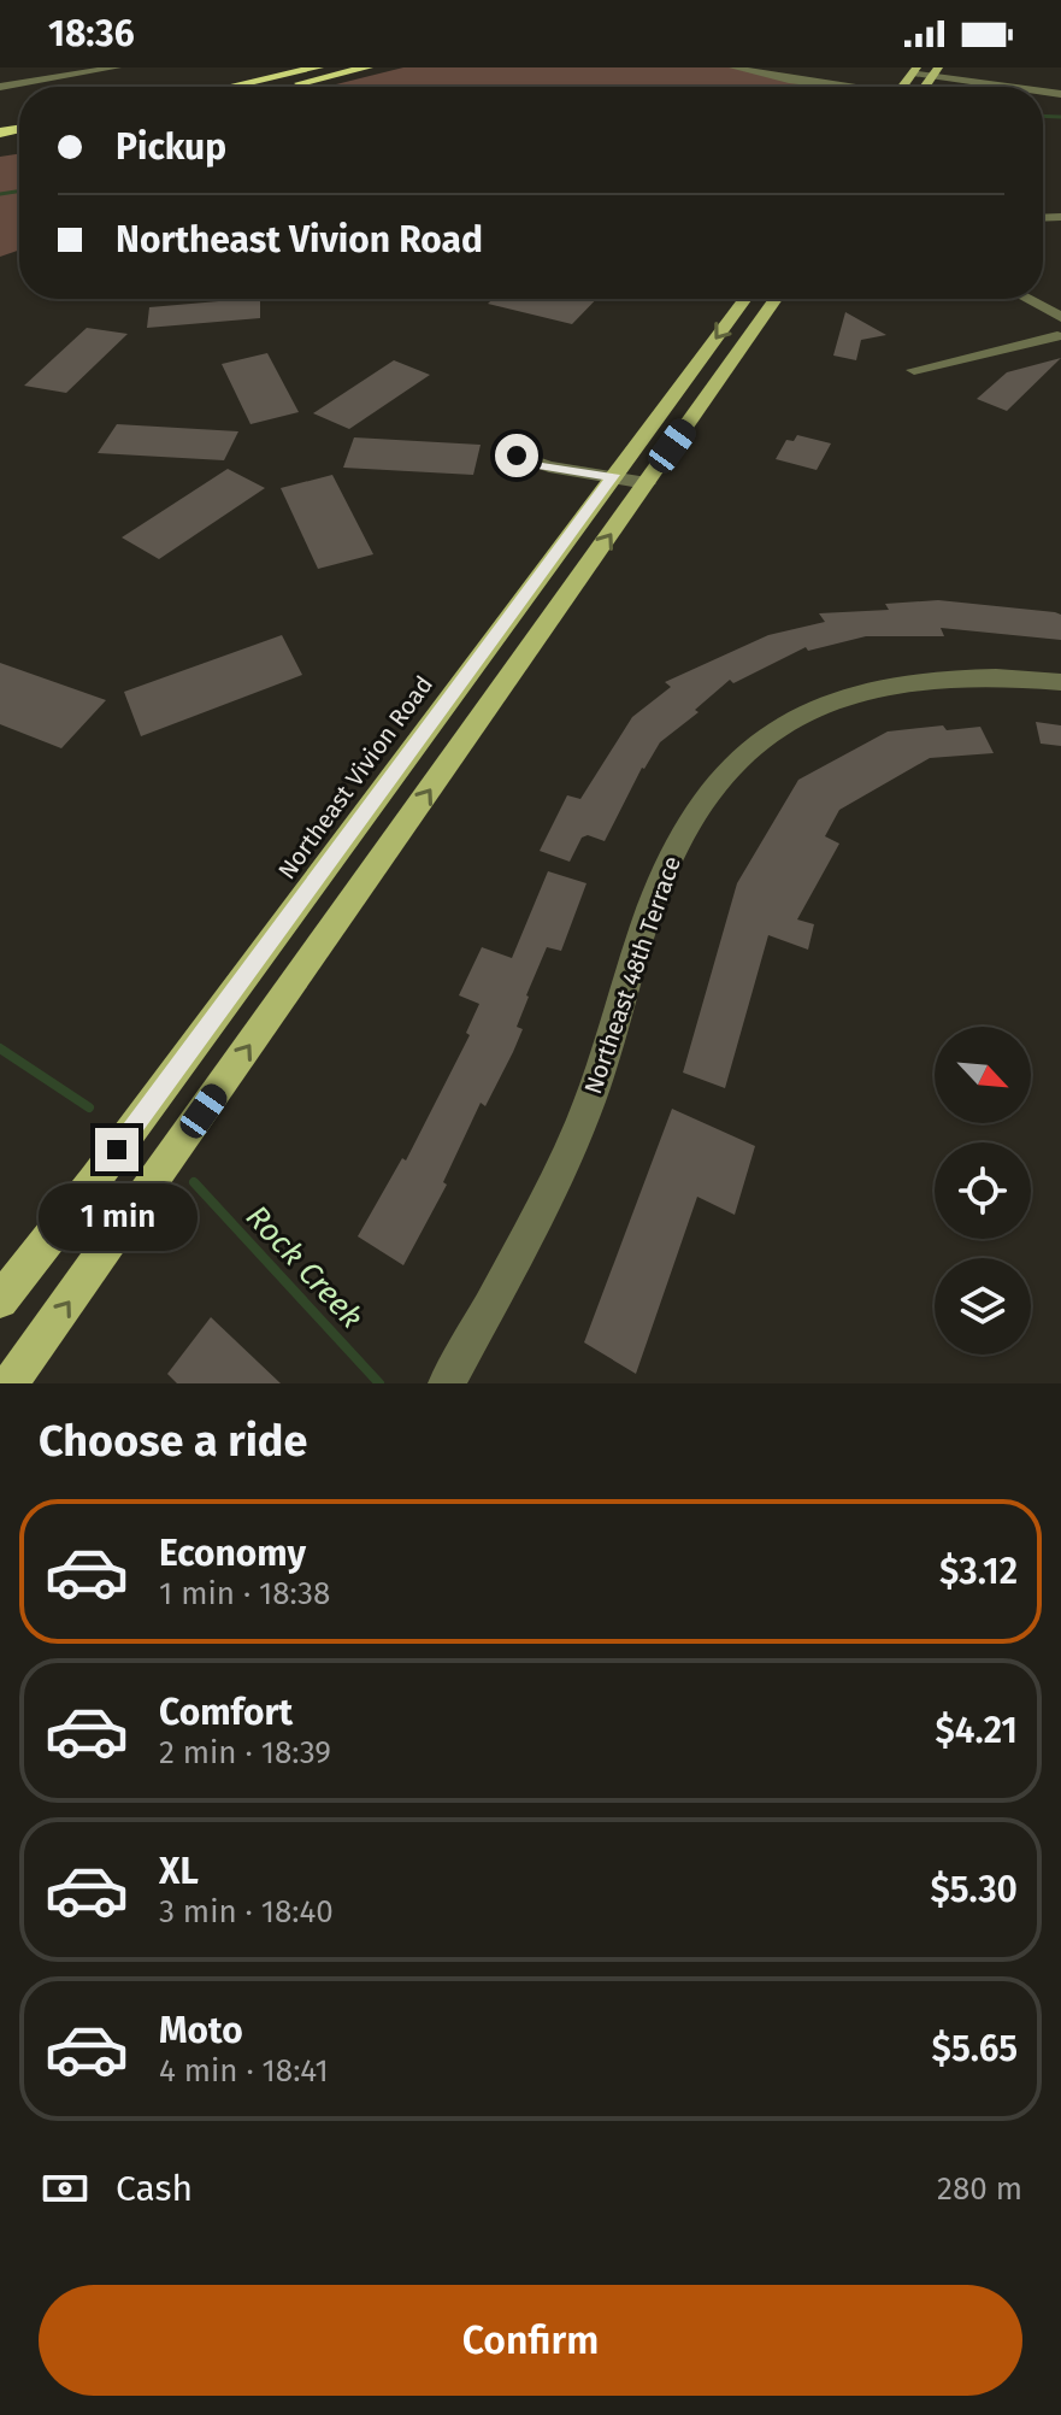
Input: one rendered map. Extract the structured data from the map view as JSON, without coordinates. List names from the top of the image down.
{
  "streets": {
    "main road": ["Northeast Vivion Road"],
    "street": ["Northeast 48th Terrace"]
  },
  "water": ["Rock Creek"],
  "north": "bottom right",
  "page": {
    "status": "18:36",
    "banner": ["Pickup", "Northeast Vivion Road"],
    "bubble": "1 min",
    "heading": "Choose a ride",
    "list": [
      {
        "name": "Economy",
        "note": "1 min · 18:38",
        "value": "$3.12"
      },
      {
        "name": "Comfort",
        "note": "2 min · 18:39",
        "value": "$4.21"
      },
      {
        "name": "XL",
        "note": "3 min · 18:40",
        "value": "$5.30"
      },
      {
        "name": "Moto",
        "note": "4 min · 18:41",
        "value": "$5.65"
      }
    ],
    "pay": ["Cash", "280 m"],
    "buttons": "Confirm"
  }
}
